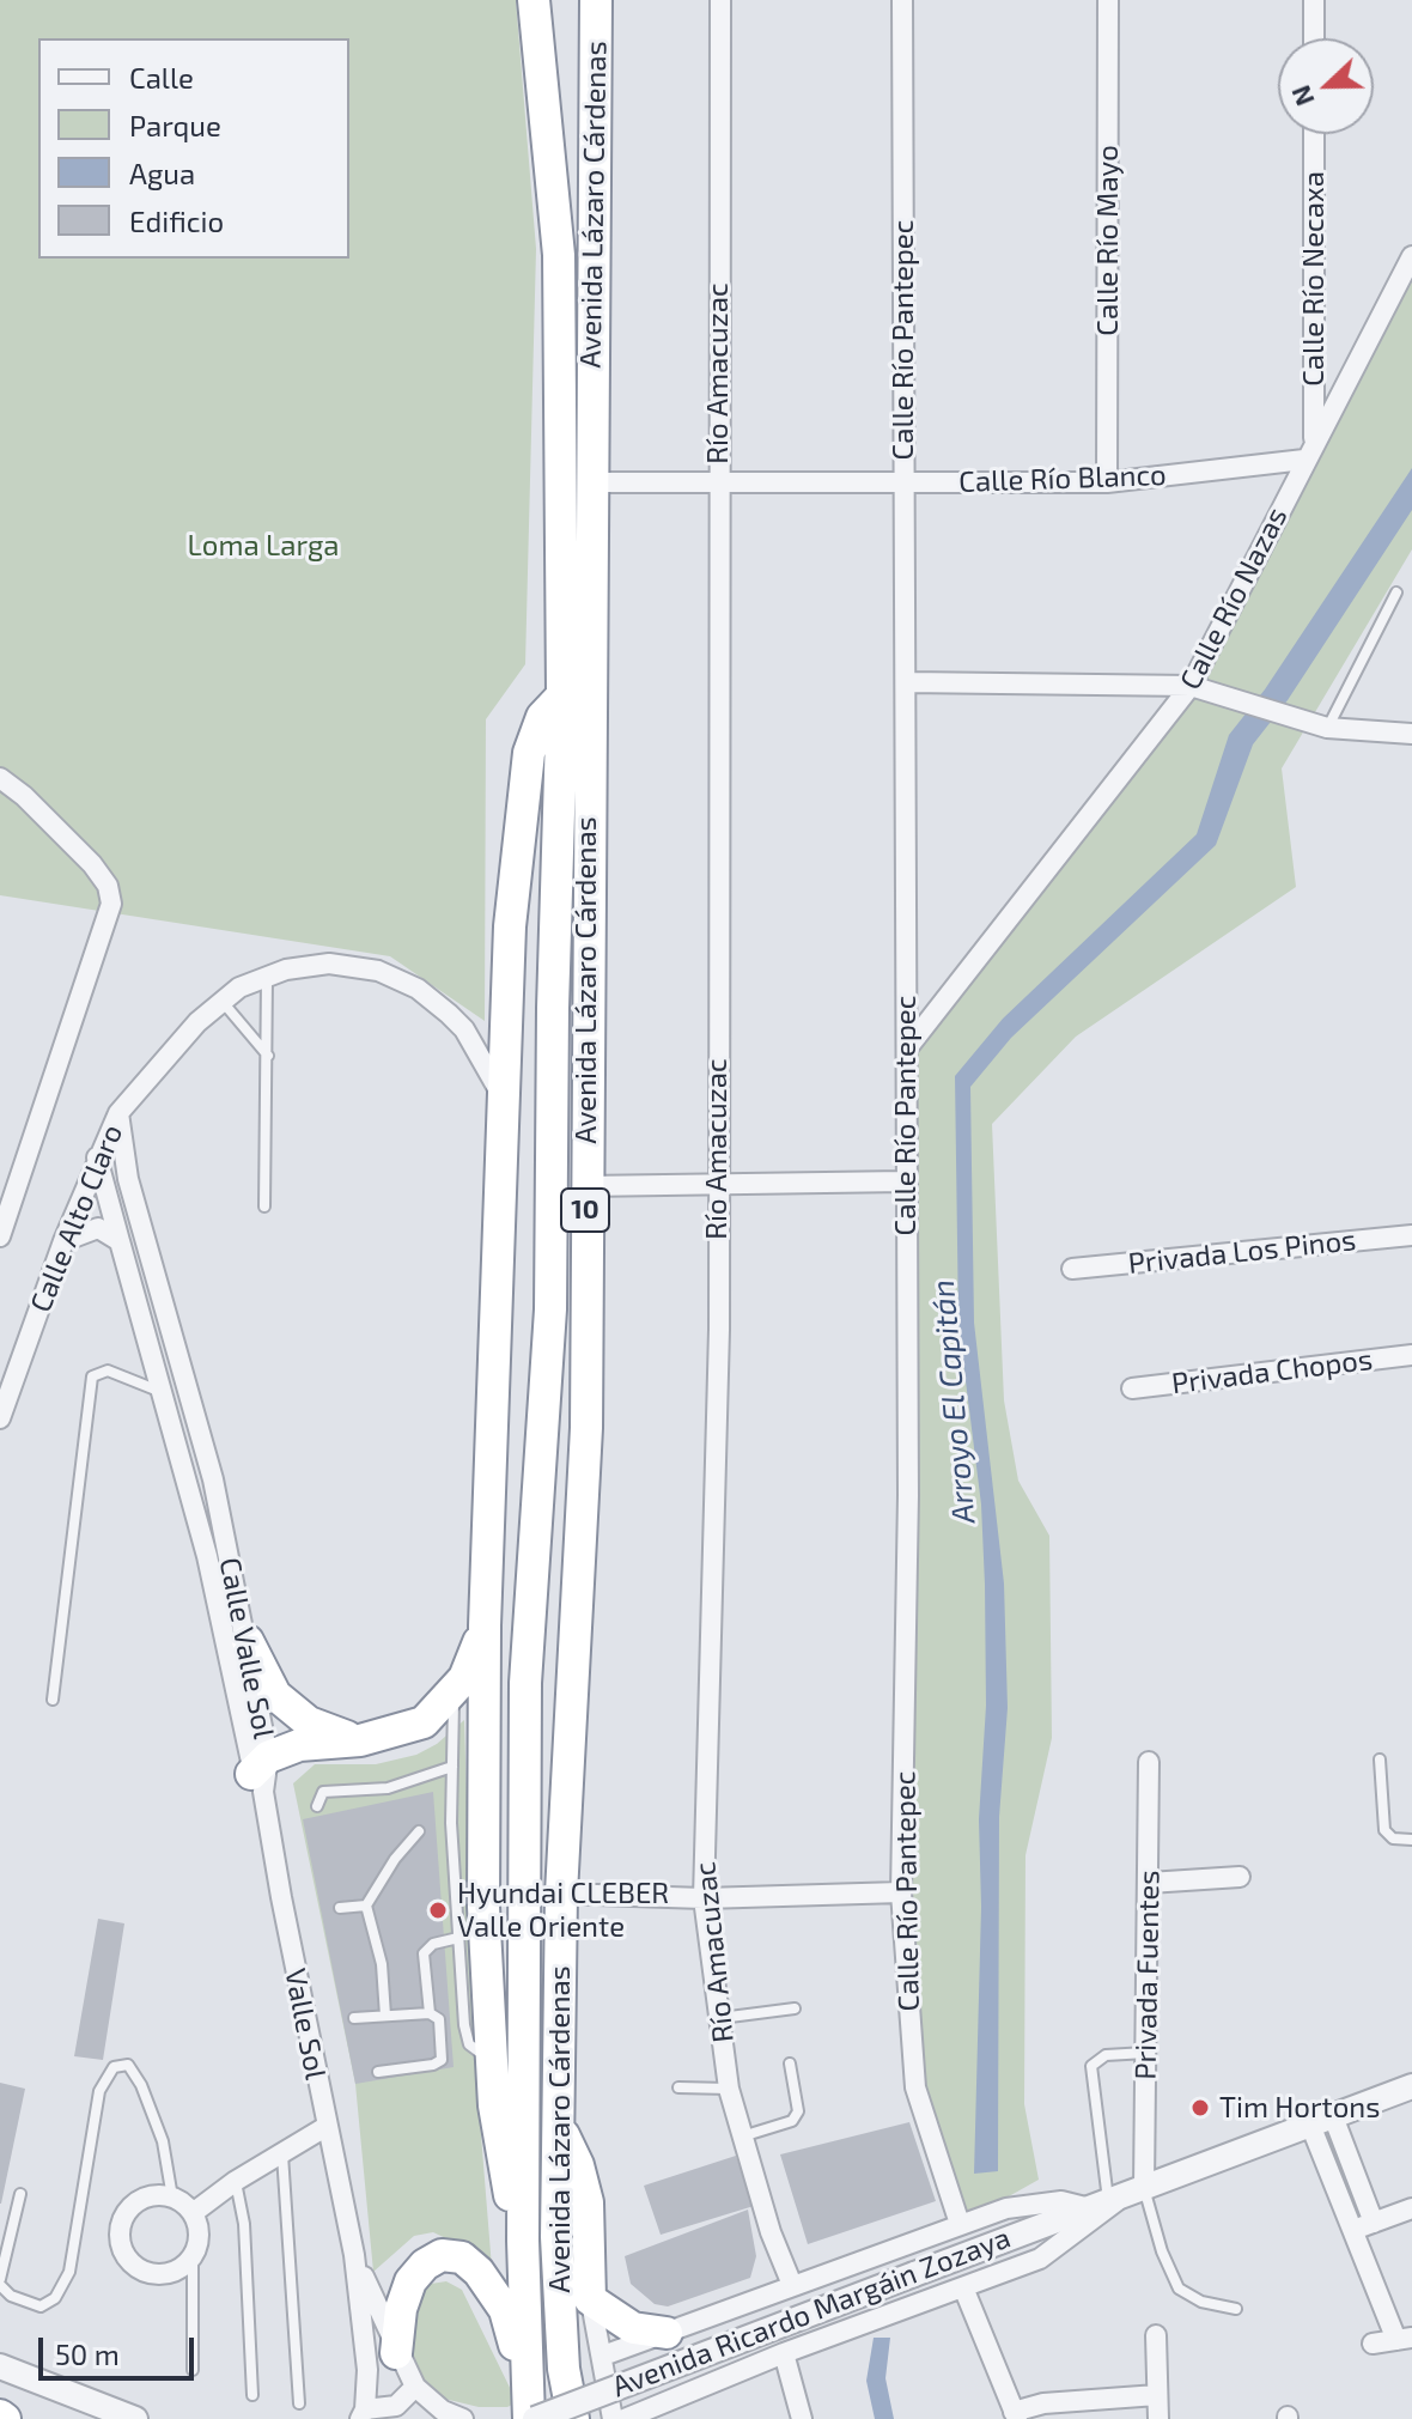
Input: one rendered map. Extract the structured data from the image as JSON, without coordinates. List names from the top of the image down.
{
  "streets": {
    "highway": ["Avenida Lázaro Cárdenas", "10"],
    "street": [
      "Calle Río Mayo",
      "Calle Río Necaxa",
      "Calle Río Pantepec",
      "Río Amacuzac",
      "Calle Río Blanco",
      "Calle Río Nazas",
      "Calle Alto Claro",
      "Privada Los Pinos",
      "Privada Chopos",
      "Calle Valle Sol",
      "Privada Fuentes",
      "Valle Sol",
      "Avenida Ricardo Margáin Zozaya"
    ]
  },
  "crossings": [
    ["Avenida Lázaro Cárdenas", "Calle Río Blanco"],
    ["Avenida Lázaro Cárdenas", "Avenida Ricardo Margáin Zozaya"],
    ["Calle Río Mayo", "Calle Río Blanco"],
    ["Calle Río Necaxa", "Calle Río Blanco"],
    ["Calle Río Necaxa", "Calle Río Nazas"],
    ["Calle Río Pantepec", "Calle Río Blanco"],
    ["Calle Río Pantepec", "Calle Río Nazas"],
    ["Calle Río Pantepec", "Avenida Ricardo Margáin Zozaya"],
    ["Río Amacuzac", "Calle Río Blanco"],
    ["Río Amacuzac", "Avenida Ricardo Margáin Zozaya"],
    ["Calle Río Blanco", "Calle Río Nazas"],
    ["Calle Alto Claro", "Calle Valle Sol"],
    ["Calle Valle Sol", "Valle Sol"],
    ["Privada Fuentes", "Avenida Ricardo Margáin Zozaya"]
  ],
  "water": ["Arroyo El Capitán"],
  "parks": ["Loma Larga"],
  "places": ["Hyundai CLEBER Valle Oriente", "Tim Hortons"],
  "legend": [
    "Calle",
    "Parque",
    "Agua",
    "Edificio"
  ],
  "scale_bar": "50 m",
  "north": "left"
}
